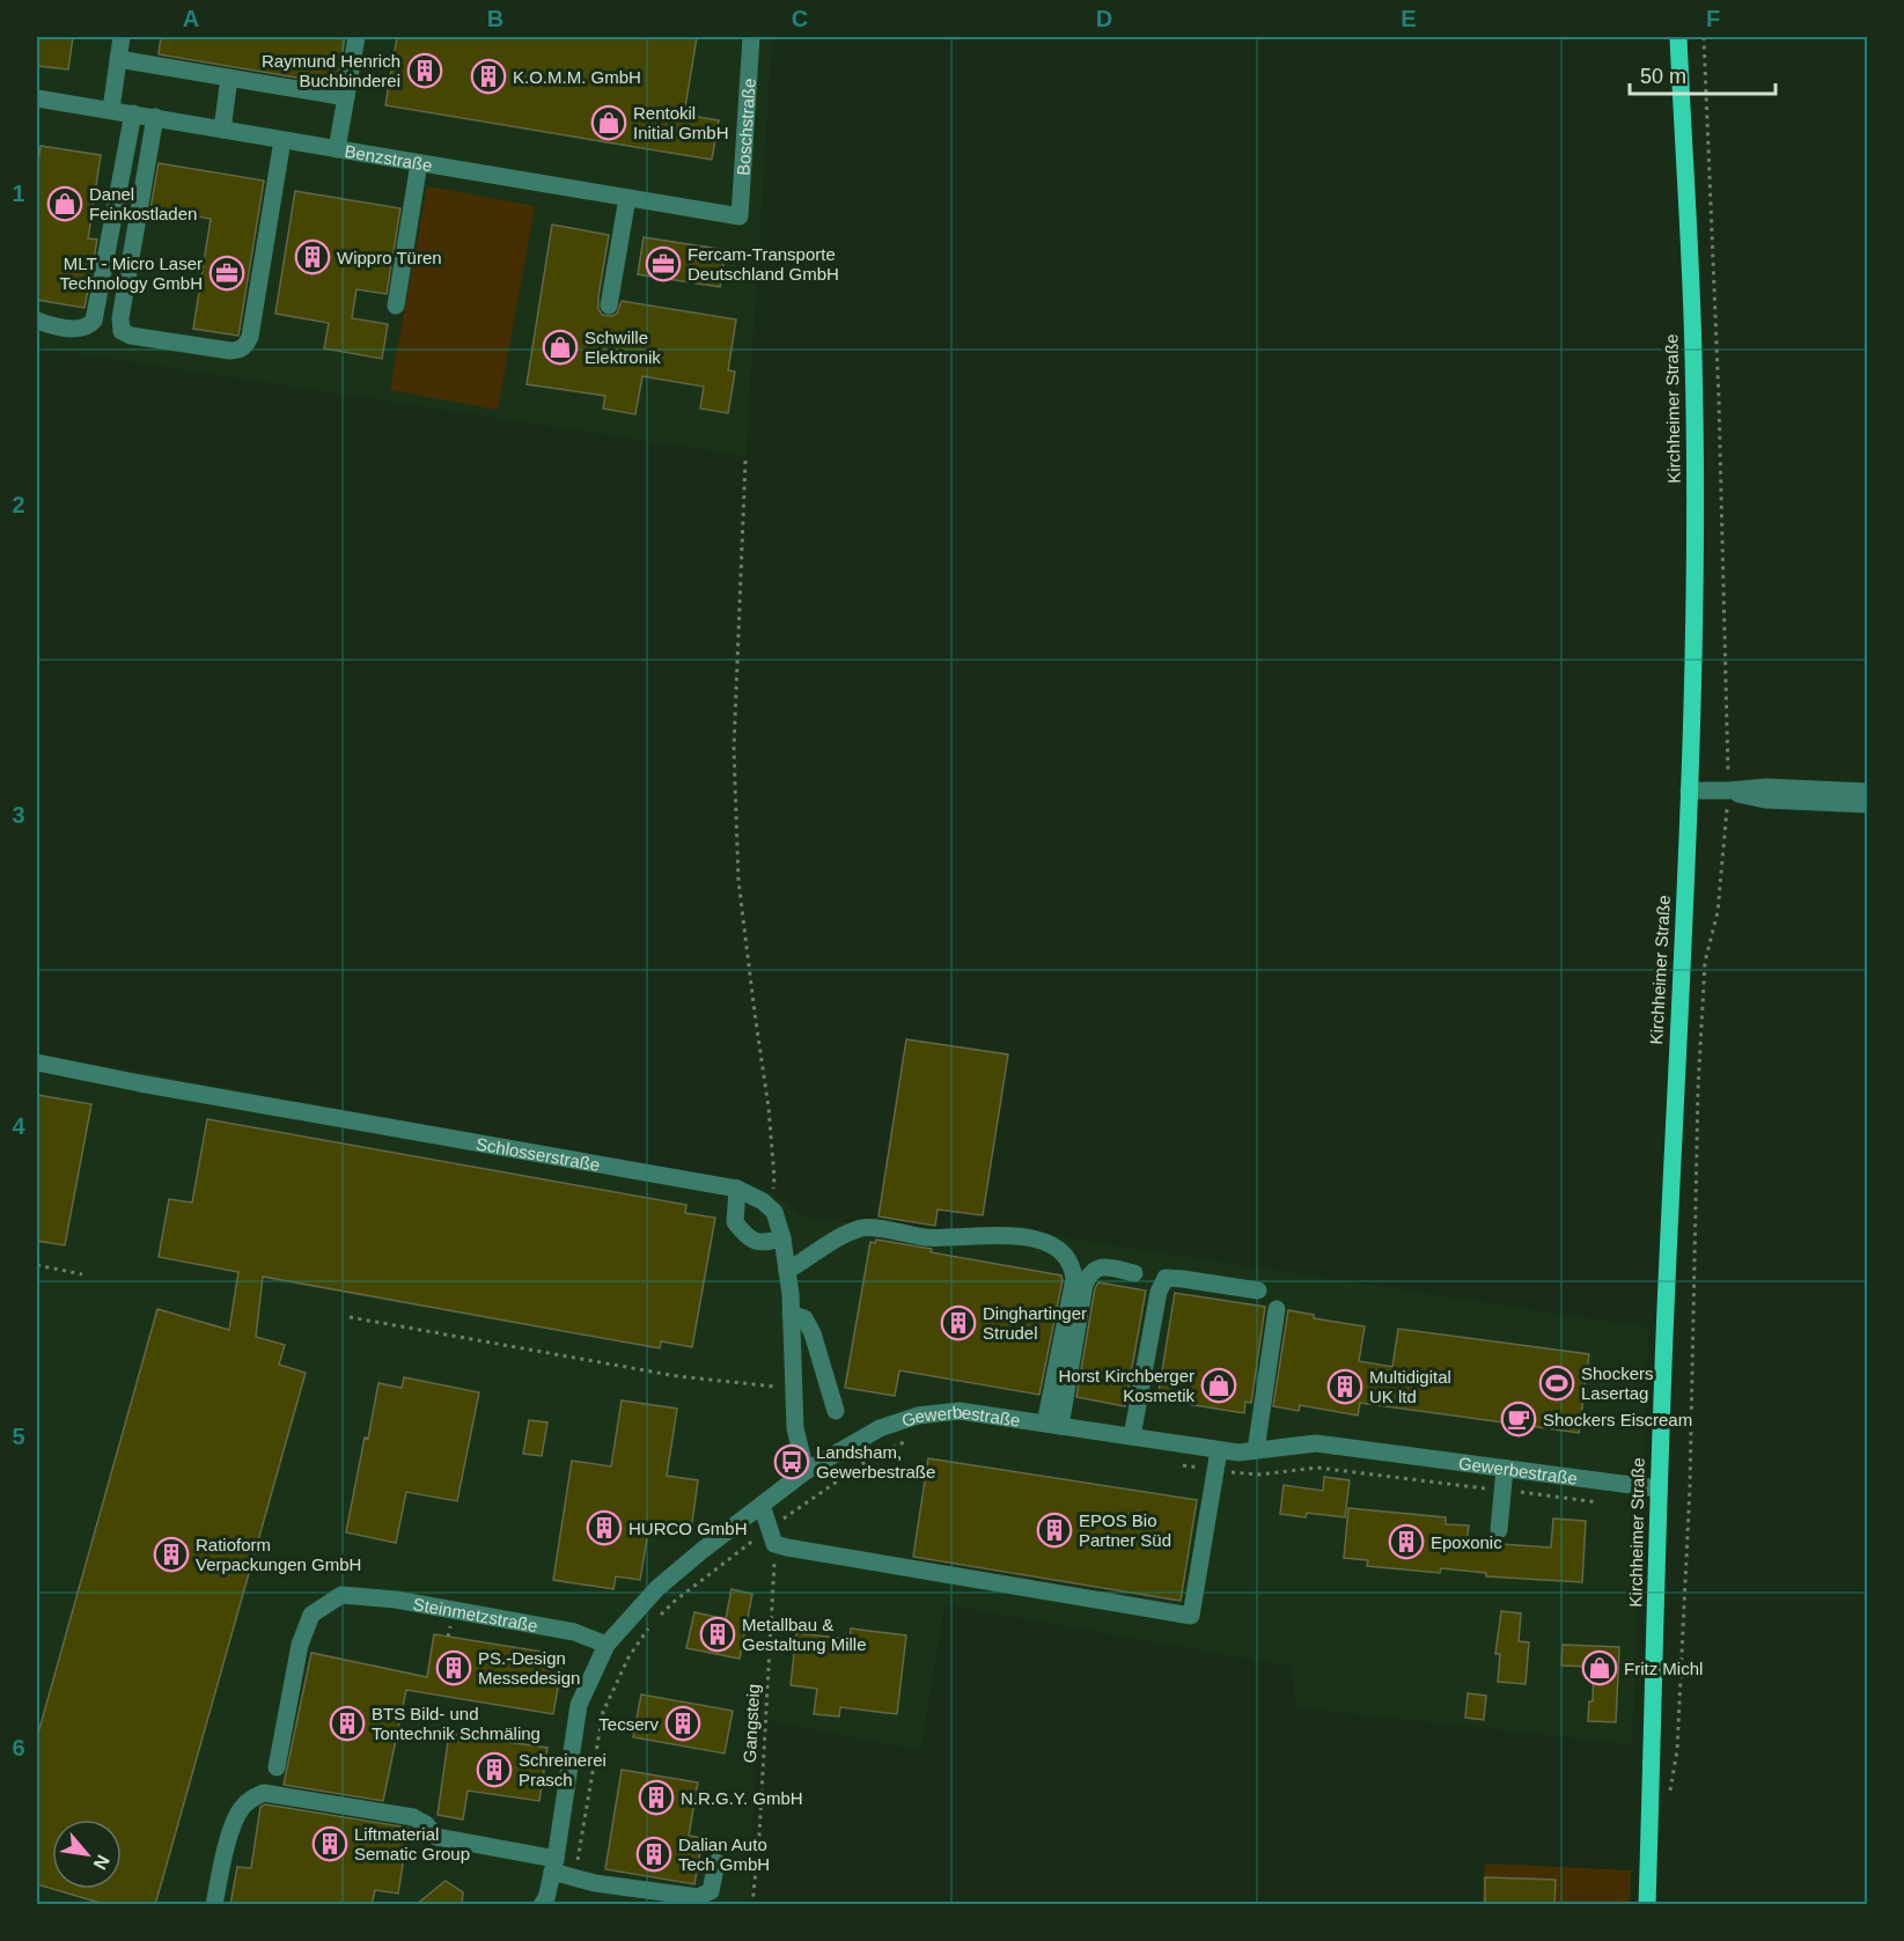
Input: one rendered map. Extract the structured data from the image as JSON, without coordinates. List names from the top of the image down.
{
  "streets": {
    "main road": ["Kirchheimer Straße"],
    "street": [
      "Boschstraße",
      "Benzstraße",
      "Schlosserstraße",
      "Gewerbestraße",
      "Steinmetzstraße"
    ],
    "path": ["Gangsteig"]
  },
  "crossings": [
    ["Boschstraße", "Benzstraße"],
    ["Kirchheimer Straße", "Gewerbestraße"],
    ["Gewerbestraße", "Steinmetzstraße"]
  ],
  "places": {
    "building": [
      "Raymund Henrich Buchbinderei",
      "K.O.M.M. GmbH",
      "Wippro Türen",
      "Dinghartinger Strudel",
      "Multidigital UK ltd",
      "HURCO GmbH",
      "EPOS Bio Partner Süd",
      "Epoxonic",
      "Ratioform Verpackungen GmbH",
      "Metallbau & Gestaltung Mille",
      "PS.-Design Messedesign",
      "BTS Bild- und Tontechnik Schmäling",
      "Tecserv",
      "Schreinerei Prasch",
      "N.R.G.Y. GmbH",
      "Liftmaterial Sematic Group",
      "Dalian Auto Tech GmbH"
    ],
    "shop": [
      "Rentokil Initial GmbH",
      "Danel Feinkostladen",
      "Schwille Elektronik",
      "Horst Kirchberger Kosmetik",
      "Fritz Michl"
    ],
    "office": ["Fercam-Transporte Deutschland GmbH", "MLT - Micro Laser Technology GmbH"],
    "sports": ["Shockers Lasertag"],
    "cafe": ["Shockers Eiscream"],
    "bus stop": ["Landsham, Gewerbestraße"]
  },
  "scale_bar": "50 m",
  "north": "bottom right",
  "grid": {
    "columns": [
      "A",
      "B",
      "C",
      "D",
      "E",
      "F"
    ],
    "rows": [
      "1",
      "2",
      "3",
      "4",
      "5",
      "6"
    ]
  }
}
